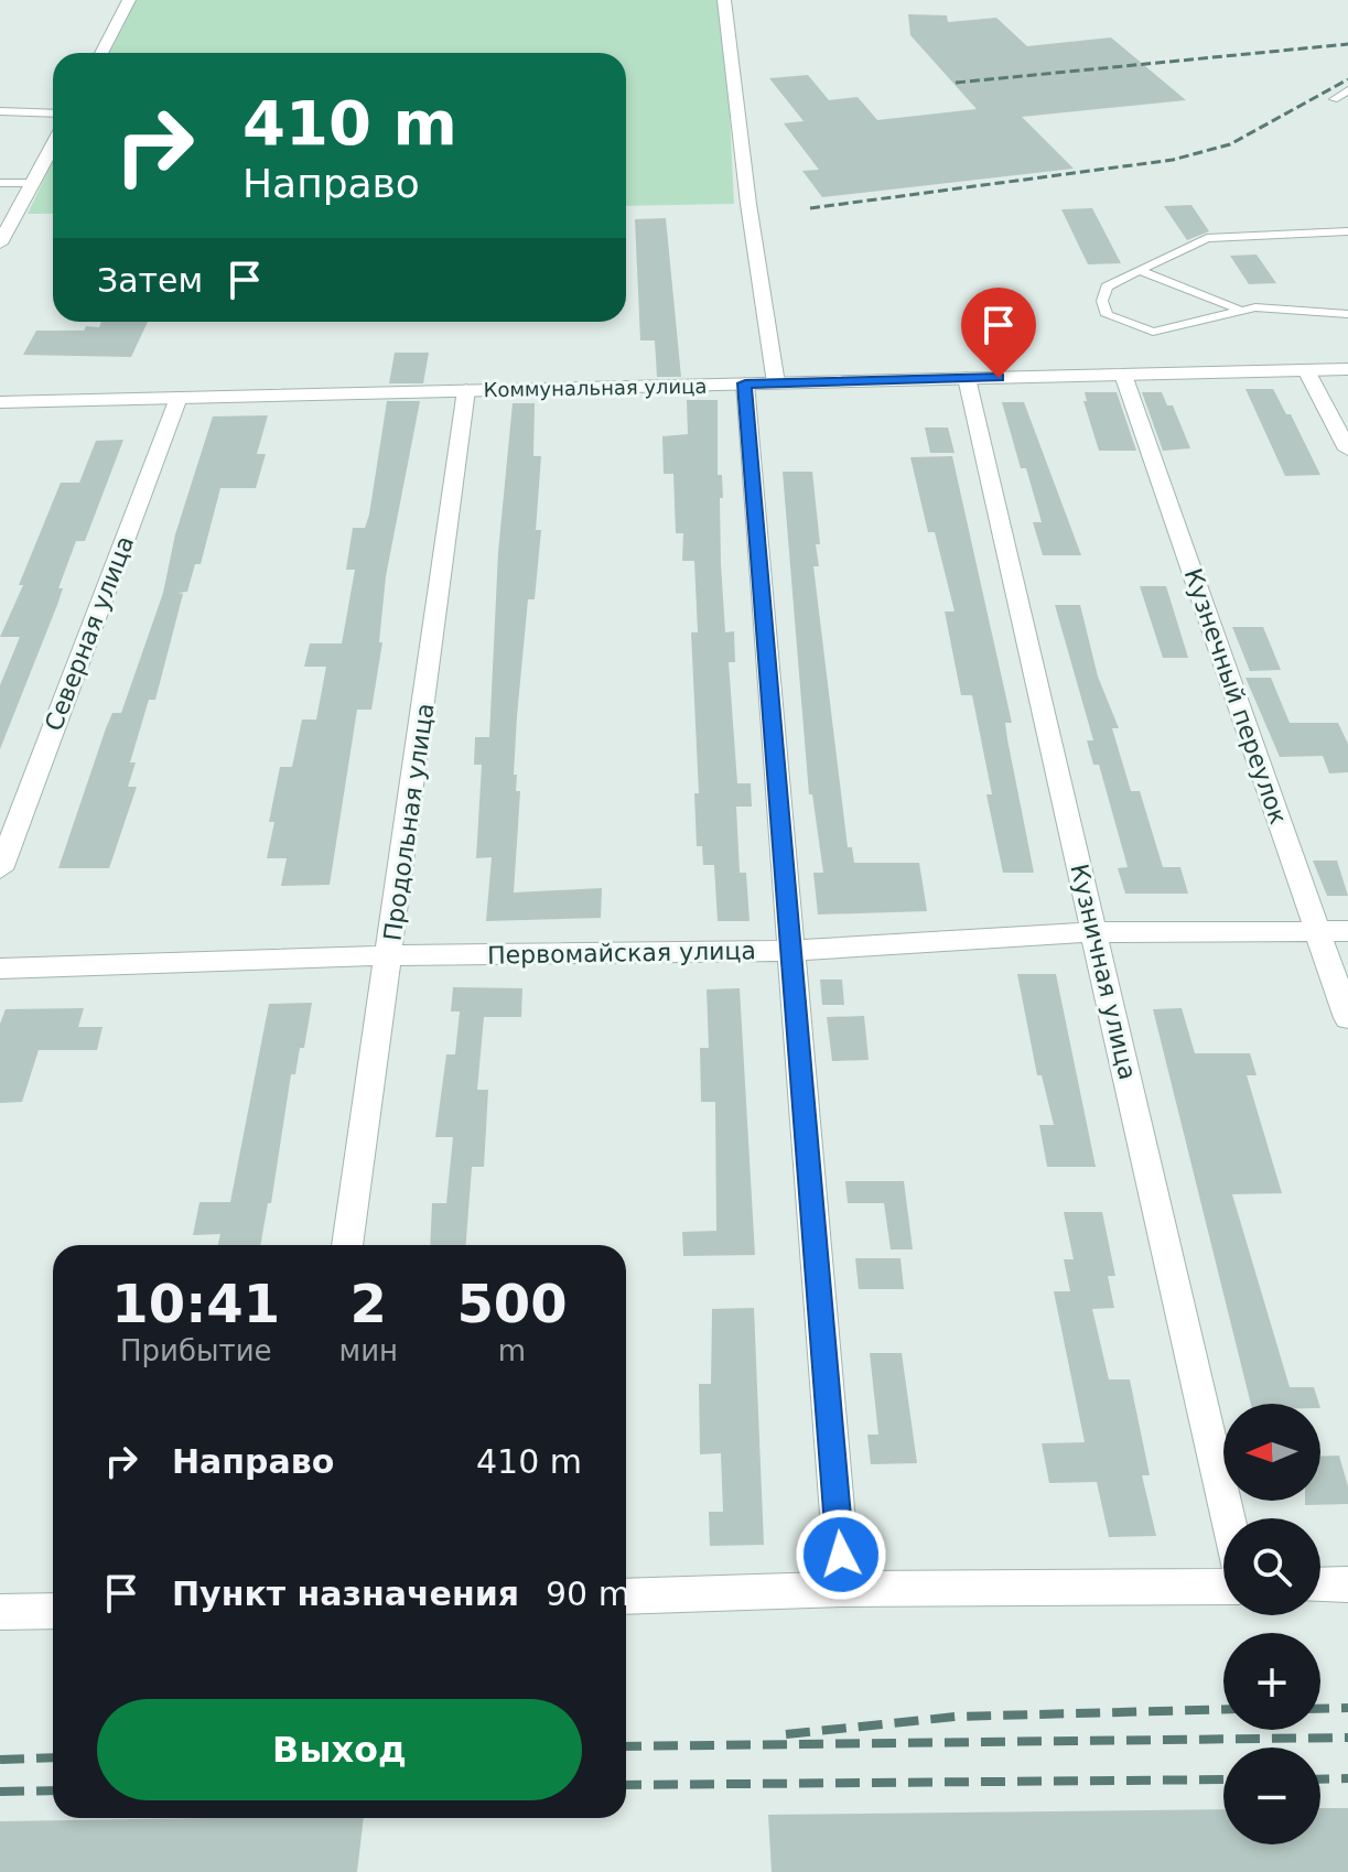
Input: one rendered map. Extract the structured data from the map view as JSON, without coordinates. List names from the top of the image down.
{
  "streets": {
    "street": [
      "Коммунальная улица",
      "Северная улица",
      "Кузнечный переулок",
      "Продольная улица",
      "Первомайская улица",
      "Кузничная улица"
    ]
  },
  "crossings": [
    ["Коммунальная улица", "Северная улица"],
    ["Коммунальная улица", "Кузнечный переулок"],
    ["Коммунальная улица", "Продольная улица"],
    ["Коммунальная улица", "Кузничная улица"],
    ["Кузнечный переулок", "Первомайская улица"],
    ["Продольная улица", "Первомайская улица"],
    ["Первомайская улица", "Кузничная улица"]
  ],
  "north": "left",
  "page": {
    "turn": ["410 m", "Направо"],
    "then": "Затем",
    "eta": [
      "10:41",
      "Прибытие",
      "2",
      "мин",
      "500",
      "m"
    ],
    "list": [
      {
        "name": "Направо",
        "value": "410 m"
      },
      {
        "name": "Пункт назначения",
        "value": "90 m"
      }
    ],
    "map_buttons": ["+", "−"],
    "buttons": "Выход"
  }
}
